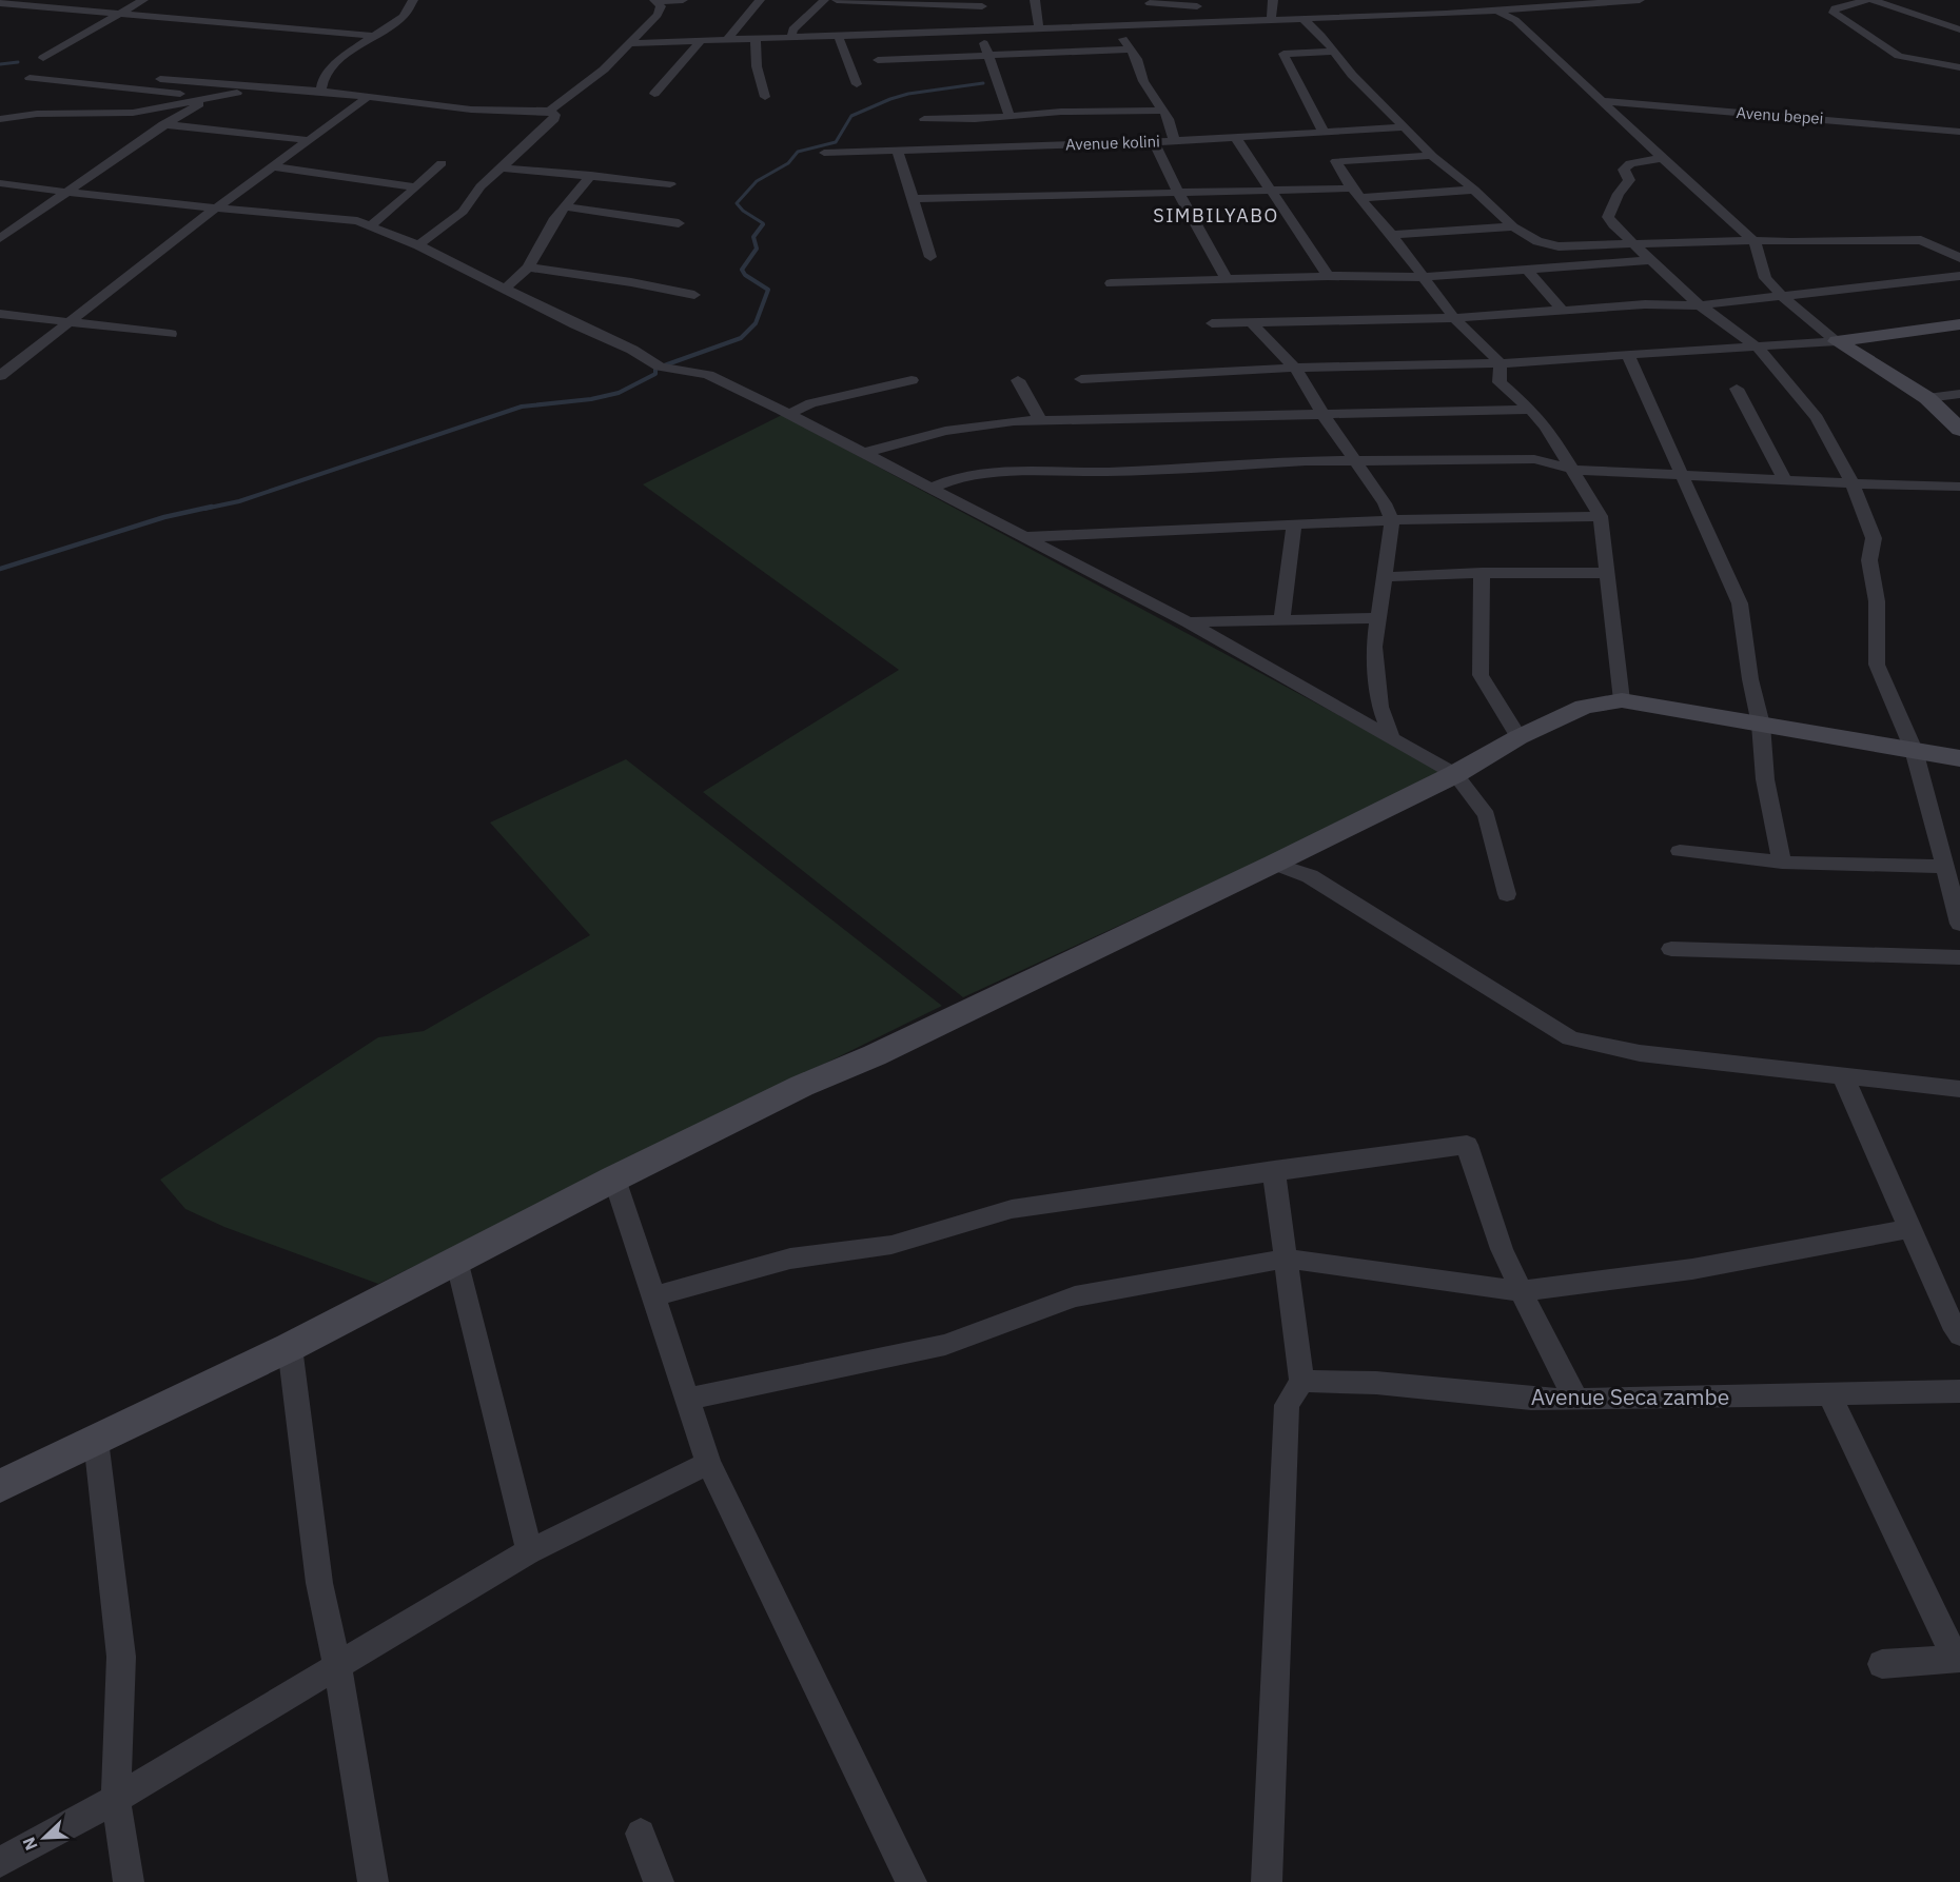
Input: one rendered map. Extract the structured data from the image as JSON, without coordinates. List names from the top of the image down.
{
  "streets": {
    "street": ["Avenu bepei", "Avenue kolini", "Avenue Seca zambe"]
  },
  "districts": ["SIMBILYABO"],
  "north": "bottom left"
}
